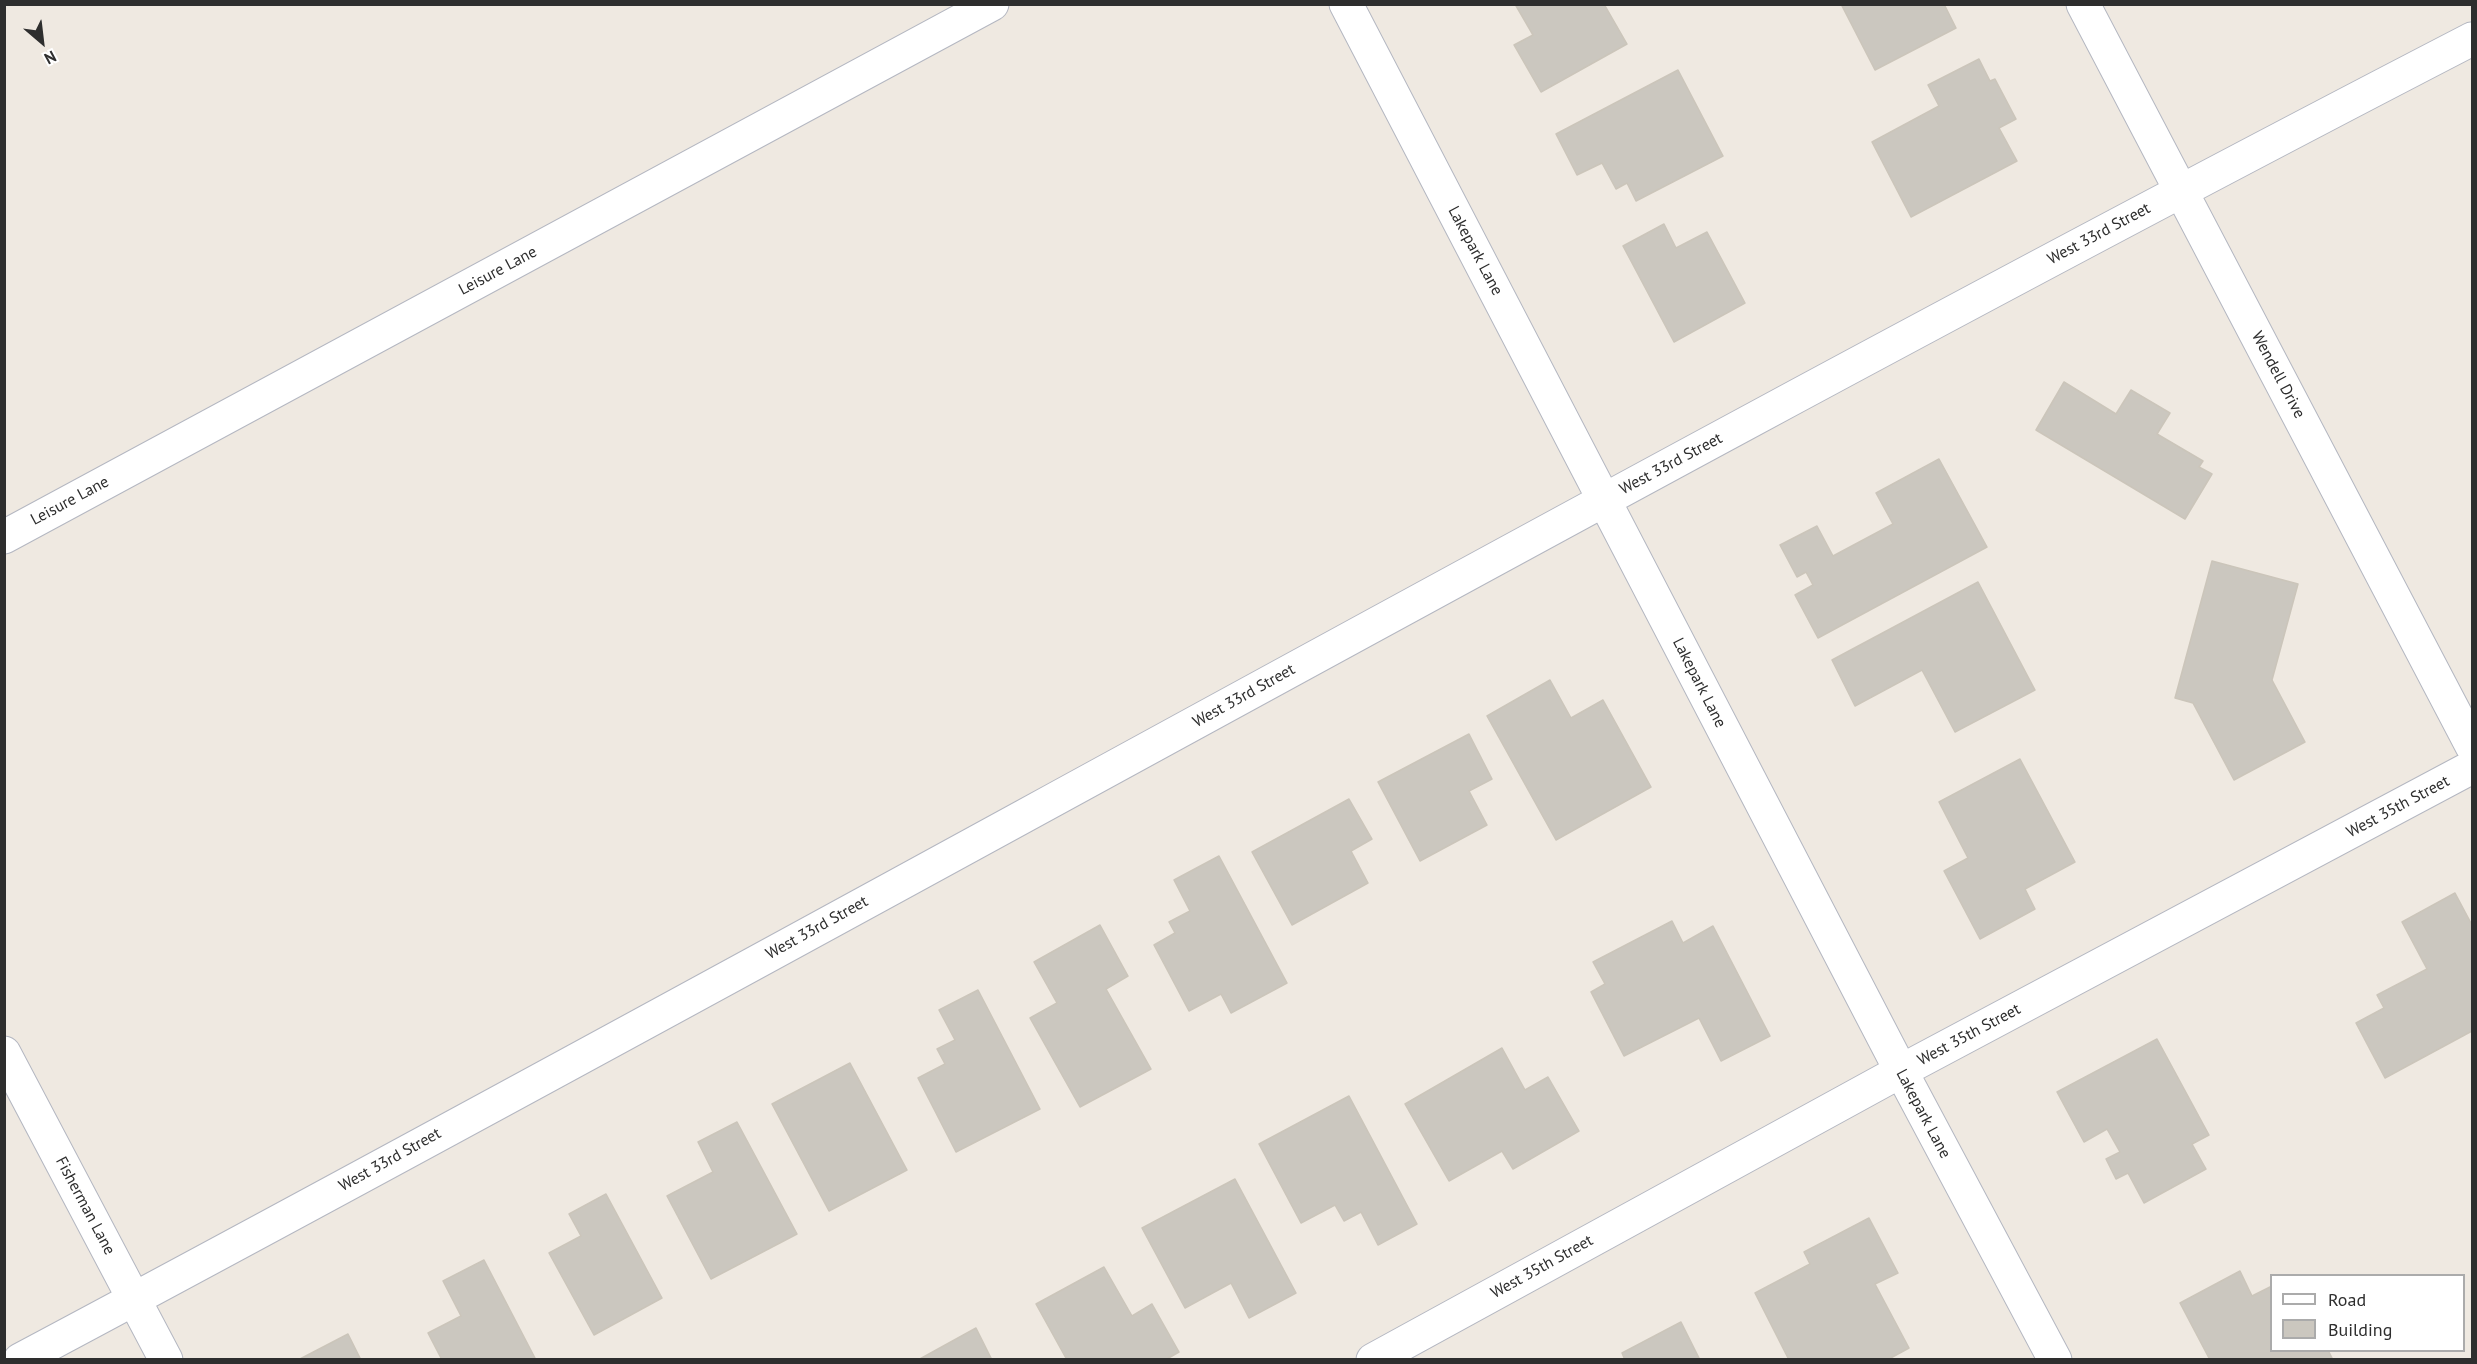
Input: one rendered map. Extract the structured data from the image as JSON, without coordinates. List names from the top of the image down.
{
  "streets": {
    "street": [
      "West 33rd Street",
      "Lakepark Lane",
      "Leisure Lane",
      "Wendell Drive",
      "West 35th Street",
      "Fisherman Lane"
    ]
  },
  "crossings": [
    ["West 33rd Street", "Lakepark Lane"],
    ["West 33rd Street", "Wendell Drive"],
    ["West 33rd Street", "Fisherman Lane"],
    ["Lakepark Lane", "West 35th Street"]
  ],
  "legend": ["Road", "Building"],
  "north": "bottom right"
}
